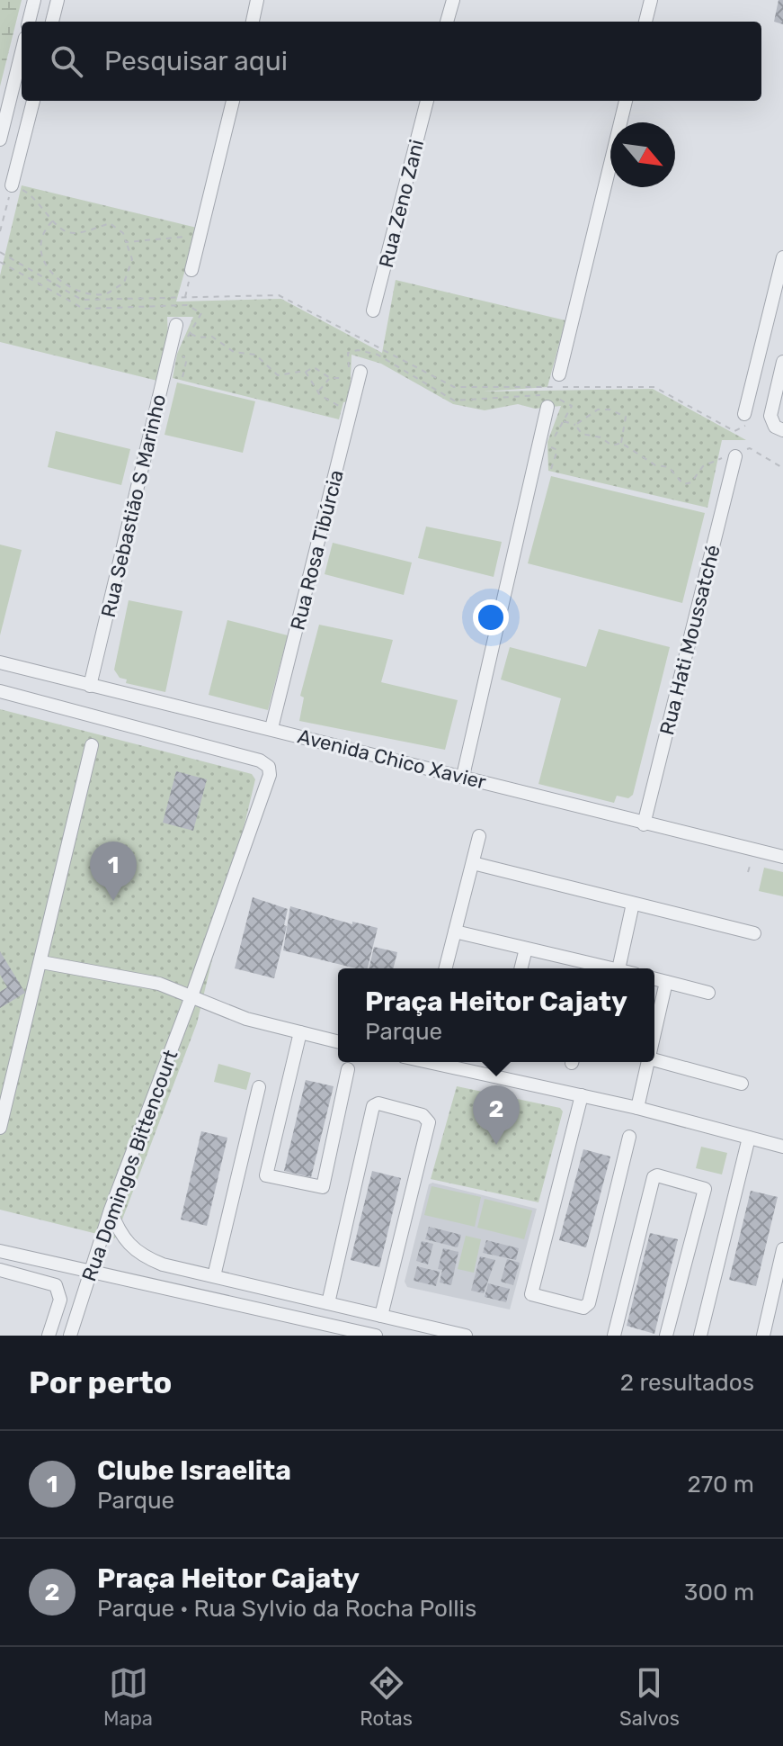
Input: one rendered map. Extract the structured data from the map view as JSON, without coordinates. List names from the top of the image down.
{
  "streets": {
    "street": [
      "Rua Zeno Zani",
      "Rua Sebastião S Marinho",
      "Rua Rosa Tibúrcia",
      "Rua Hati Moussatché",
      "Avenida Chico Xavier",
      "Rua Domingos Bittencourt"
    ]
  },
  "crossings": [
    ["Rua Sebastião S Marinho", "Avenida Chico Xavier"],
    ["Rua Rosa Tibúrcia", "Avenida Chico Xavier"],
    ["Rua Hati Moussatché", "Avenida Chico Xavier"]
  ],
  "north": "bottom right",
  "page": {
    "search": "Pesquisar aqui",
    "pins": ["1", "2"],
    "popup": ["Praça Heitor Cajaty", "Parque"],
    "heading": ["Por perto", "2 resultados"],
    "list": [
      {
        "mark": "1",
        "name": "Clube Israelita",
        "note": "Parque",
        "value": "270 m"
      },
      {
        "mark": "2",
        "name": "Praça Heitor Cajaty",
        "note": "Parque · Rua Sylvio da Rocha Pollis",
        "value": "300 m"
      }
    ],
    "nav": ["Mapa", "Rotas", "Salvos"]
  }
}
